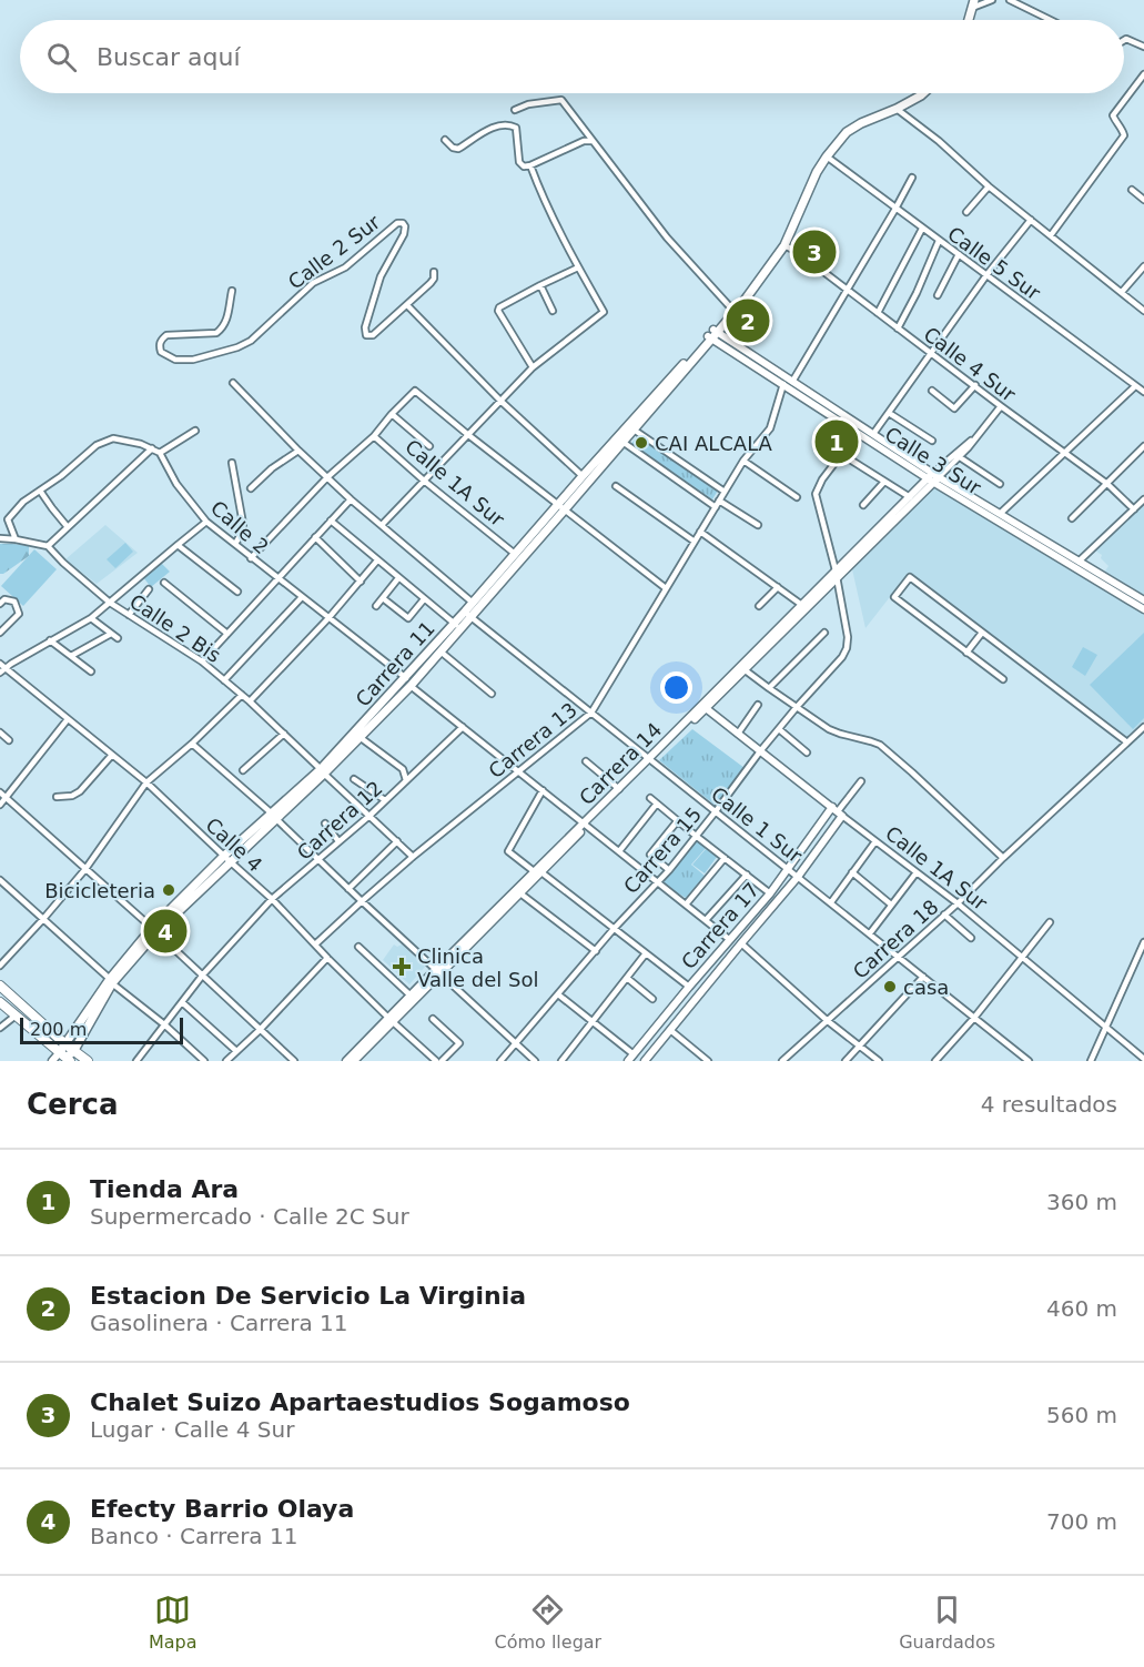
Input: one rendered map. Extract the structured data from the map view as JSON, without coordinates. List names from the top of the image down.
{
  "streets": {
    "main road": ["Carrera 11"],
    "street": [
      "Calle 2 Sur",
      "Calle 5 Sur",
      "Calle 4 Sur",
      "Calle 3 Sur",
      "Calle 1A Sur",
      "Calle 2",
      "Calle 2 Bis",
      "Carrera 13",
      "Carrera 14",
      "Carrera 12",
      "Calle 1 Sur",
      "Calle 4",
      "Carrera 15",
      "Carrera 17",
      "Carrera 18"
    ]
  },
  "crossings": [
    ["Calle 5 Sur", "Carrera 11"],
    ["Calle 4 Sur", "Carrera 11"],
    ["Calle 4 Sur", "Carrera 14"],
    ["Calle 3 Sur", "Carrera 11"],
    ["Calle 3 Sur", "Carrera 13"],
    ["Calle 3 Sur", "Carrera 14"],
    ["Calle 3 Sur", "Carrera 15"],
    ["Calle 1A Sur", "Carrera 11"],
    ["Calle 1A Sur", "Carrera 14"],
    ["Calle 1A Sur", "Carrera 15"],
    ["Calle 1A Sur", "Carrera 17"],
    ["Calle 1A Sur", "Carrera 18"],
    ["Calle 2", "Carrera 11"],
    ["Calle 2 Bis", "Carrera 11"],
    ["Calle 2 Bis", "Carrera 13"],
    ["Calle 2 Bis", "Carrera 12"],
    ["Carrera 11", "Calle 1 Sur"],
    ["Carrera 11", "Calle 4"],
    ["Carrera 13", "Calle 1 Sur"],
    ["Carrera 13", "Calle 4"],
    ["Carrera 14", "Calle 1 Sur"],
    ["Carrera 14", "Calle 4"],
    ["Carrera 14", "Carrera 15"],
    ["Carrera 12", "Calle 4"],
    ["Calle 1 Sur", "Carrera 15"],
    ["Calle 1 Sur", "Carrera 17"],
    ["Calle 1 Sur", "Carrera 18"]
  ],
  "places": {
    "other": ["CAI ALCALA", "Bicicleteria", "casa"],
    "health": ["Clinica Valle del Sol"]
  },
  "scale_bar": "200 m",
  "page": {
    "search": "Buscar aquí",
    "pins": [
      "3",
      "2",
      "1",
      "4"
    ],
    "scale": "200 m",
    "heading": ["Cerca", "4 resultados"],
    "list": [
      {
        "mark": "1",
        "name": "Tienda Ara",
        "note": "Supermercado · Calle 2C Sur",
        "value": "360 m"
      },
      {
        "mark": "2",
        "name": "Estacion De Servicio La Virginia",
        "note": "Gasolinera · Carrera 11",
        "value": "460 m"
      },
      {
        "mark": "3",
        "name": "Chalet Suizo Apartaestudios Sogamoso",
        "note": "Lugar · Calle 4 Sur",
        "value": "560 m"
      },
      {
        "mark": "4",
        "name": "Efecty Barrio Olaya",
        "note": "Banco · Carrera 11",
        "value": "700 m"
      }
    ],
    "nav": ["Mapa", "Cómo llegar", "Guardados"]
  }
}
